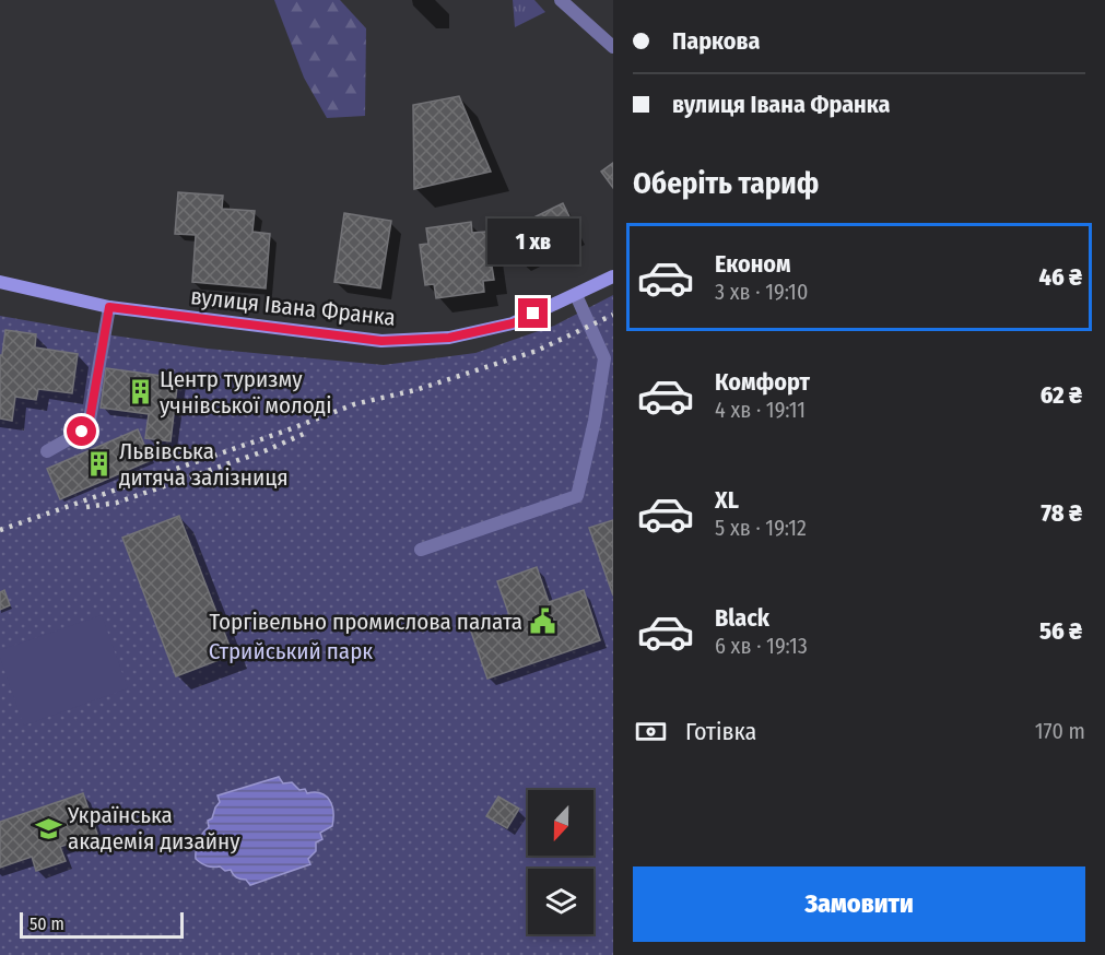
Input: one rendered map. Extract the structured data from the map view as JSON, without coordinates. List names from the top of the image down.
{
  "streets": {
    "main road": ["вулиця Івана Франка"]
  },
  "parks": ["Стрийський парк"],
  "places": {
    "building": ["Центр туризму учнівської молоді", "Львівська дитяча залізниця"],
    "public building": ["Торгівельно промислова палата"],
    "school or university": ["Українська академія дизайну"]
  },
  "scale_bar": "50 m",
  "north": "bottom",
  "page": {
    "banner": ["Паркова", "вулиця Івана Франка"],
    "heading": "Оберіть тариф",
    "bubble": "1 хв",
    "list": [
      {
        "name": "Економ",
        "note": "3 хв · 19:10",
        "value": "46 ₴"
      },
      {
        "name": "Комфорт",
        "note": "4 хв · 19:11",
        "value": "62 ₴"
      },
      {
        "name": "XL",
        "note": "5 хв · 19:12",
        "value": "78 ₴"
      },
      {
        "name": "Black",
        "note": "6 хв · 19:13",
        "value": "56 ₴"
      }
    ],
    "pay": ["Готівка", "170 m"],
    "buttons": "Замовити",
    "scale": "50 m"
  }
}
